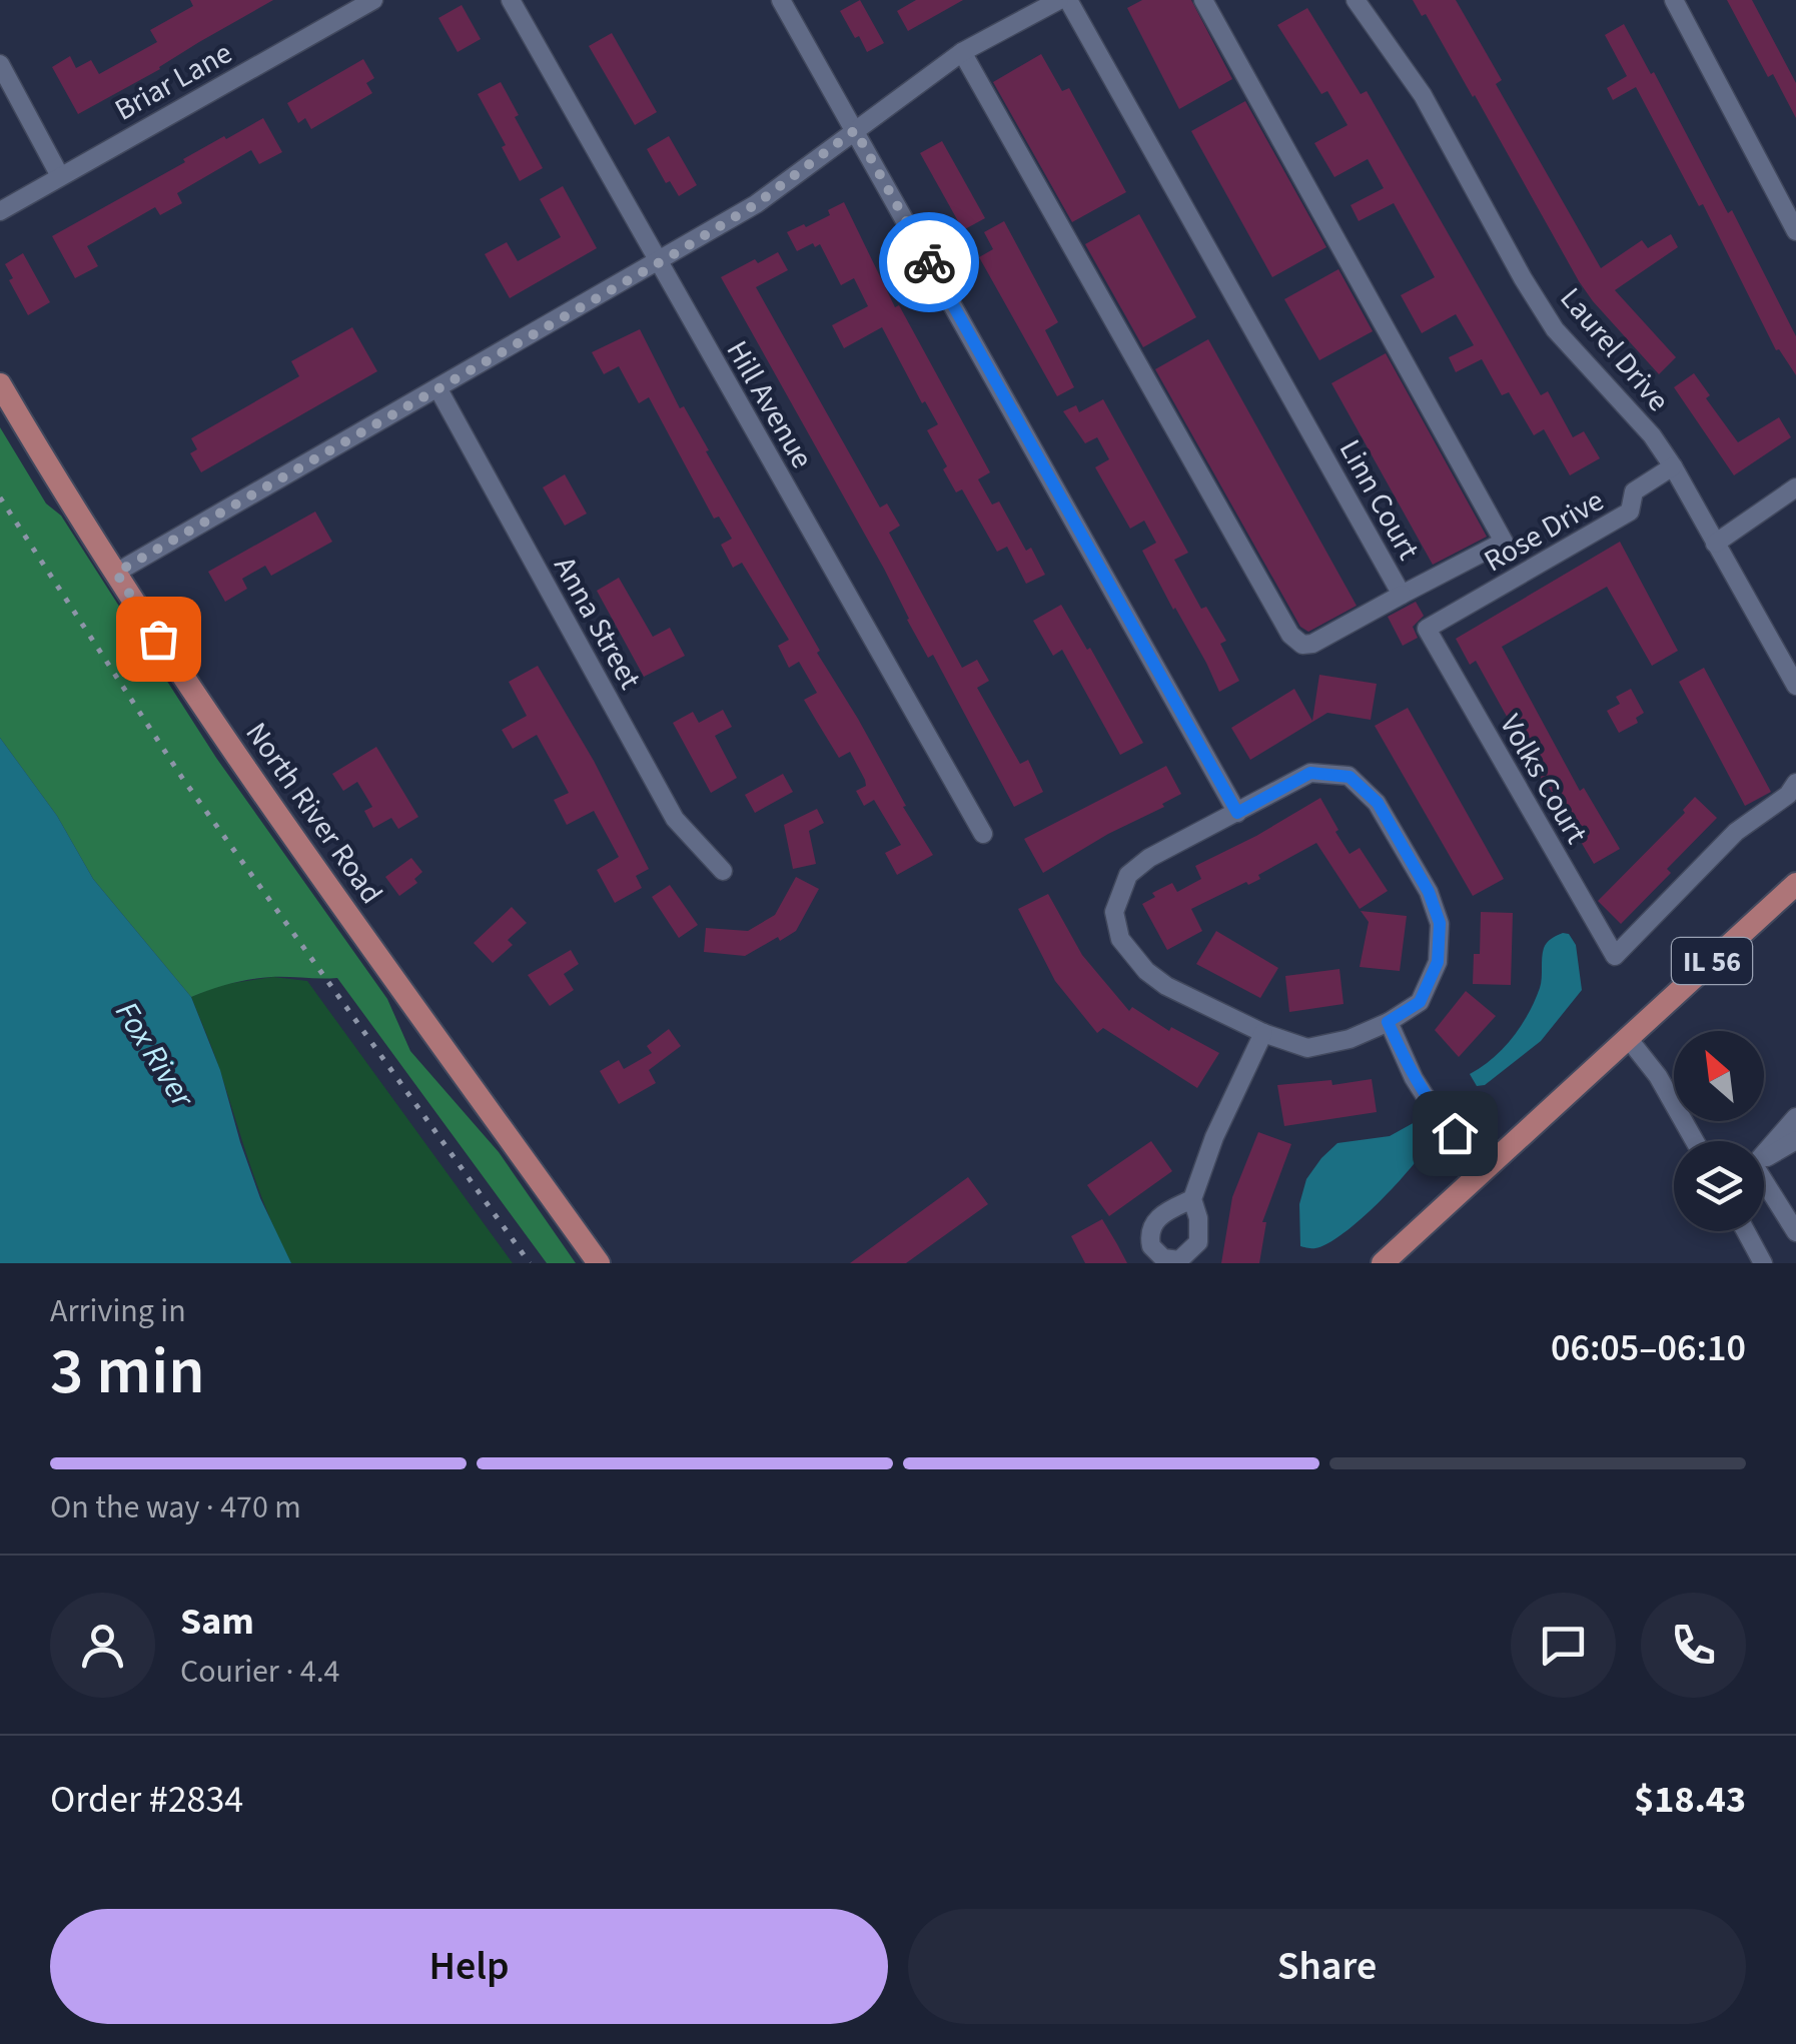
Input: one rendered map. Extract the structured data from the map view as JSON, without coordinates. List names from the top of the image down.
{
  "streets": {
    "main road": ["North River Road", "IL 56"],
    "street": [
      "Briar Lane",
      "Laurel Drive",
      "Hill Avenue",
      "Linn Court",
      "Rose Drive",
      "Anna Street",
      "Volks Court"
    ]
  },
  "crossings": [
    ["Laurel Drive", "Rose Drive"],
    ["Rose Drive", "Volks Court"]
  ],
  "water": ["Fox River"],
  "north": "top left",
  "page": {
    "heading": ["3 min", "Arriving in", "06:05–06:10"],
    "panel": [
      "Sam",
      "Courier · 4.4",
      "Order #2834",
      "$18.43"
    ],
    "bar": "On the way · 470 m",
    "buttons": ["Help", "Share"]
  }
}
